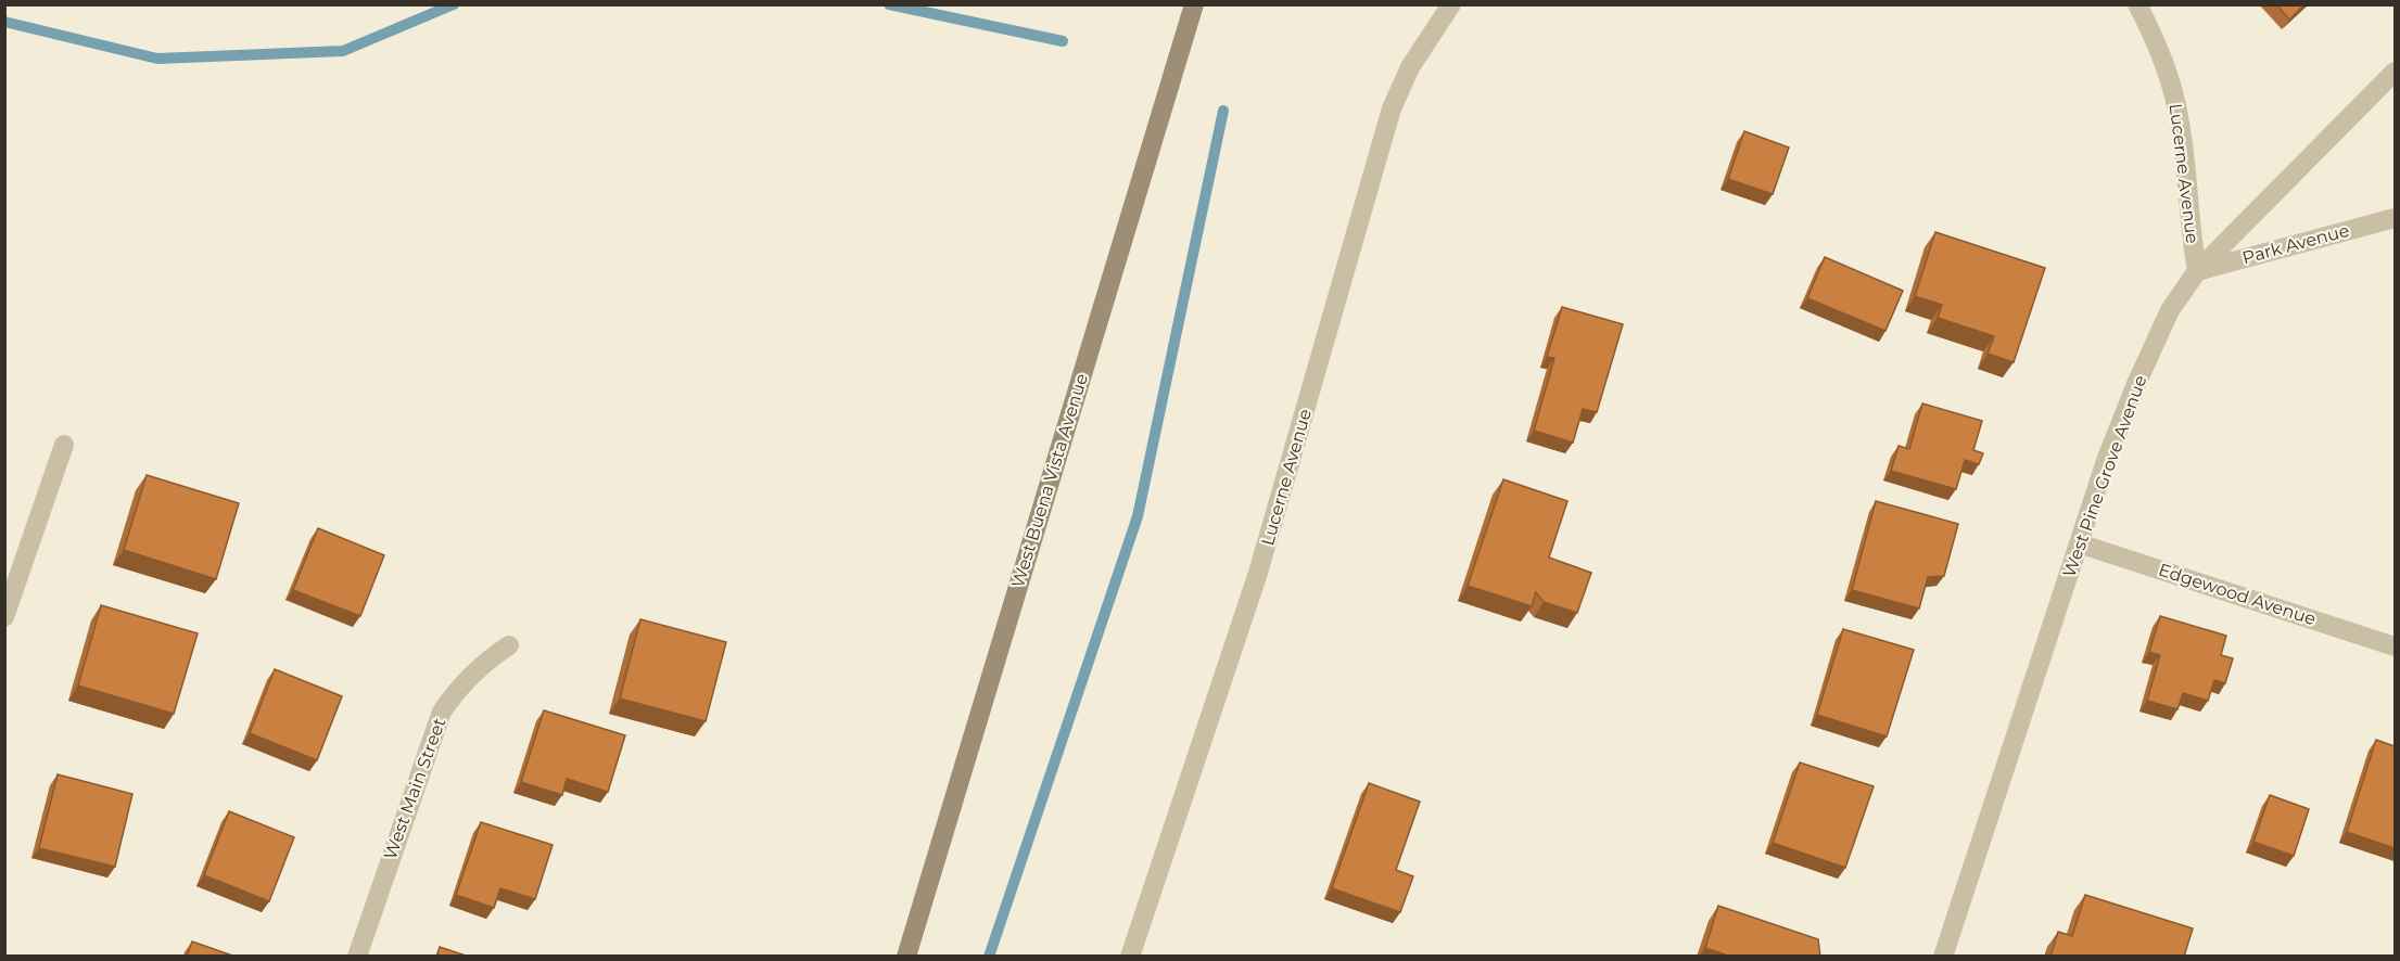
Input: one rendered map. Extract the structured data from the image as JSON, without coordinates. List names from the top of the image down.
{
  "streets": {
    "street": [
      "Lucerne Avenue",
      "Park Avenue",
      "West Pine Grove Avenue",
      "West Buena Vista Avenue",
      "Edgewood Avenue",
      "West Main Street"
    ]
  },
  "crossings": [
    ["Lucerne Avenue", "Park Avenue"],
    ["Lucerne Avenue", "West Pine Grove Avenue"],
    ["Park Avenue", "West Pine Grove Avenue"],
    ["West Pine Grove Avenue", "Edgewood Avenue"]
  ]
}
